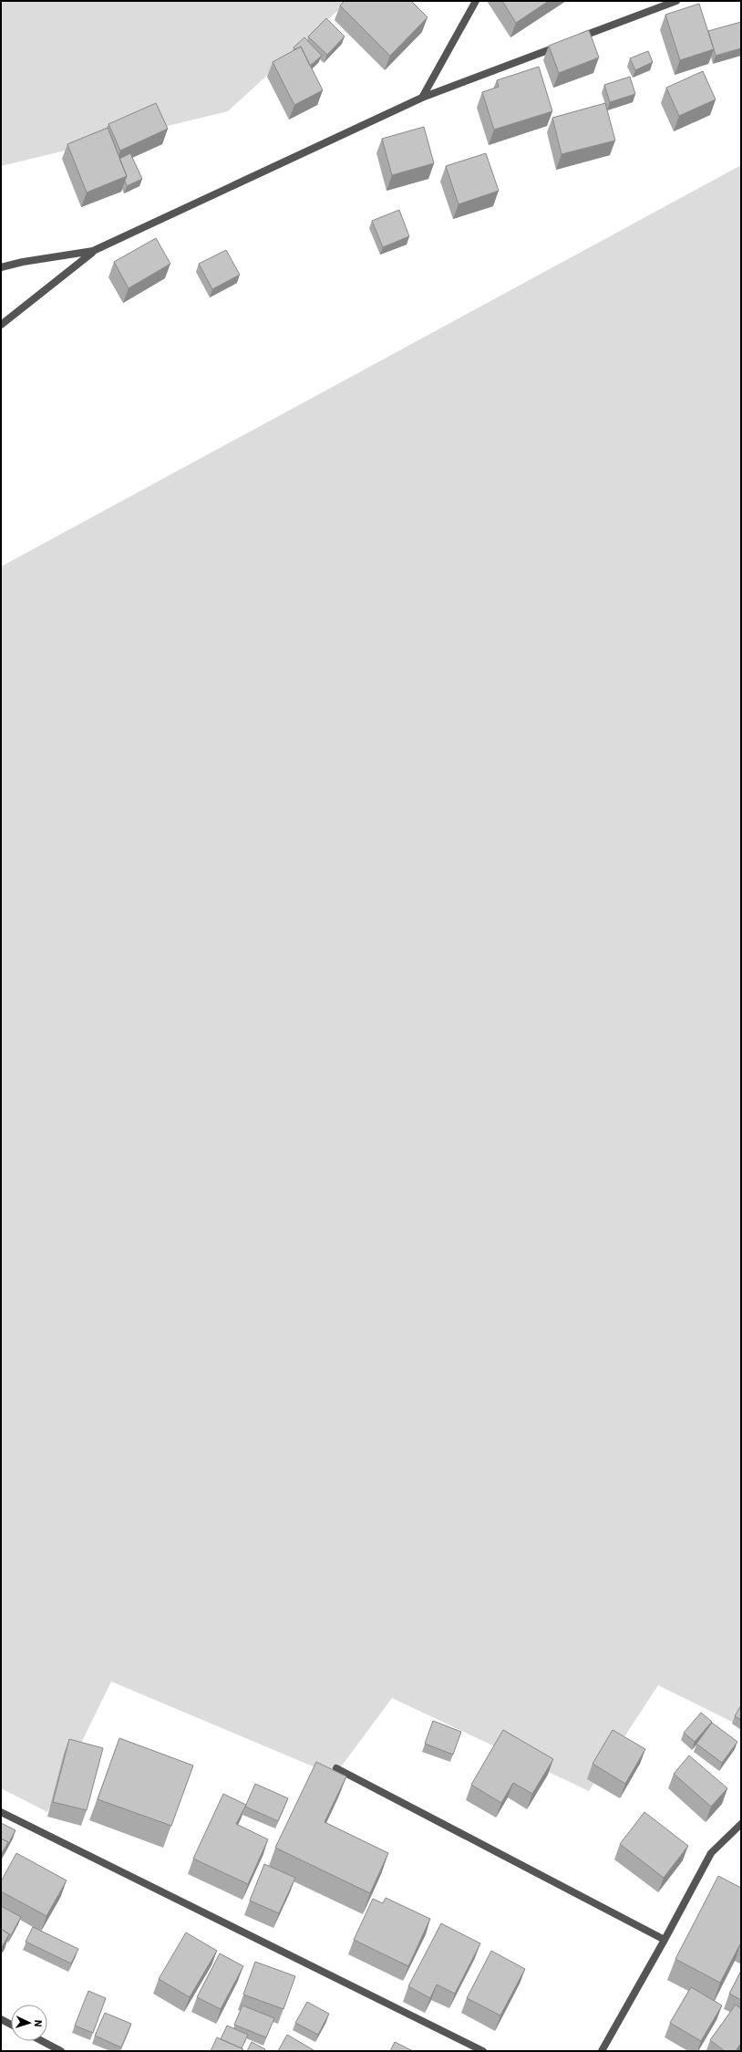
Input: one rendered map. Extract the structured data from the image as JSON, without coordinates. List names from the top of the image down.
{
  "north": "right"
}
